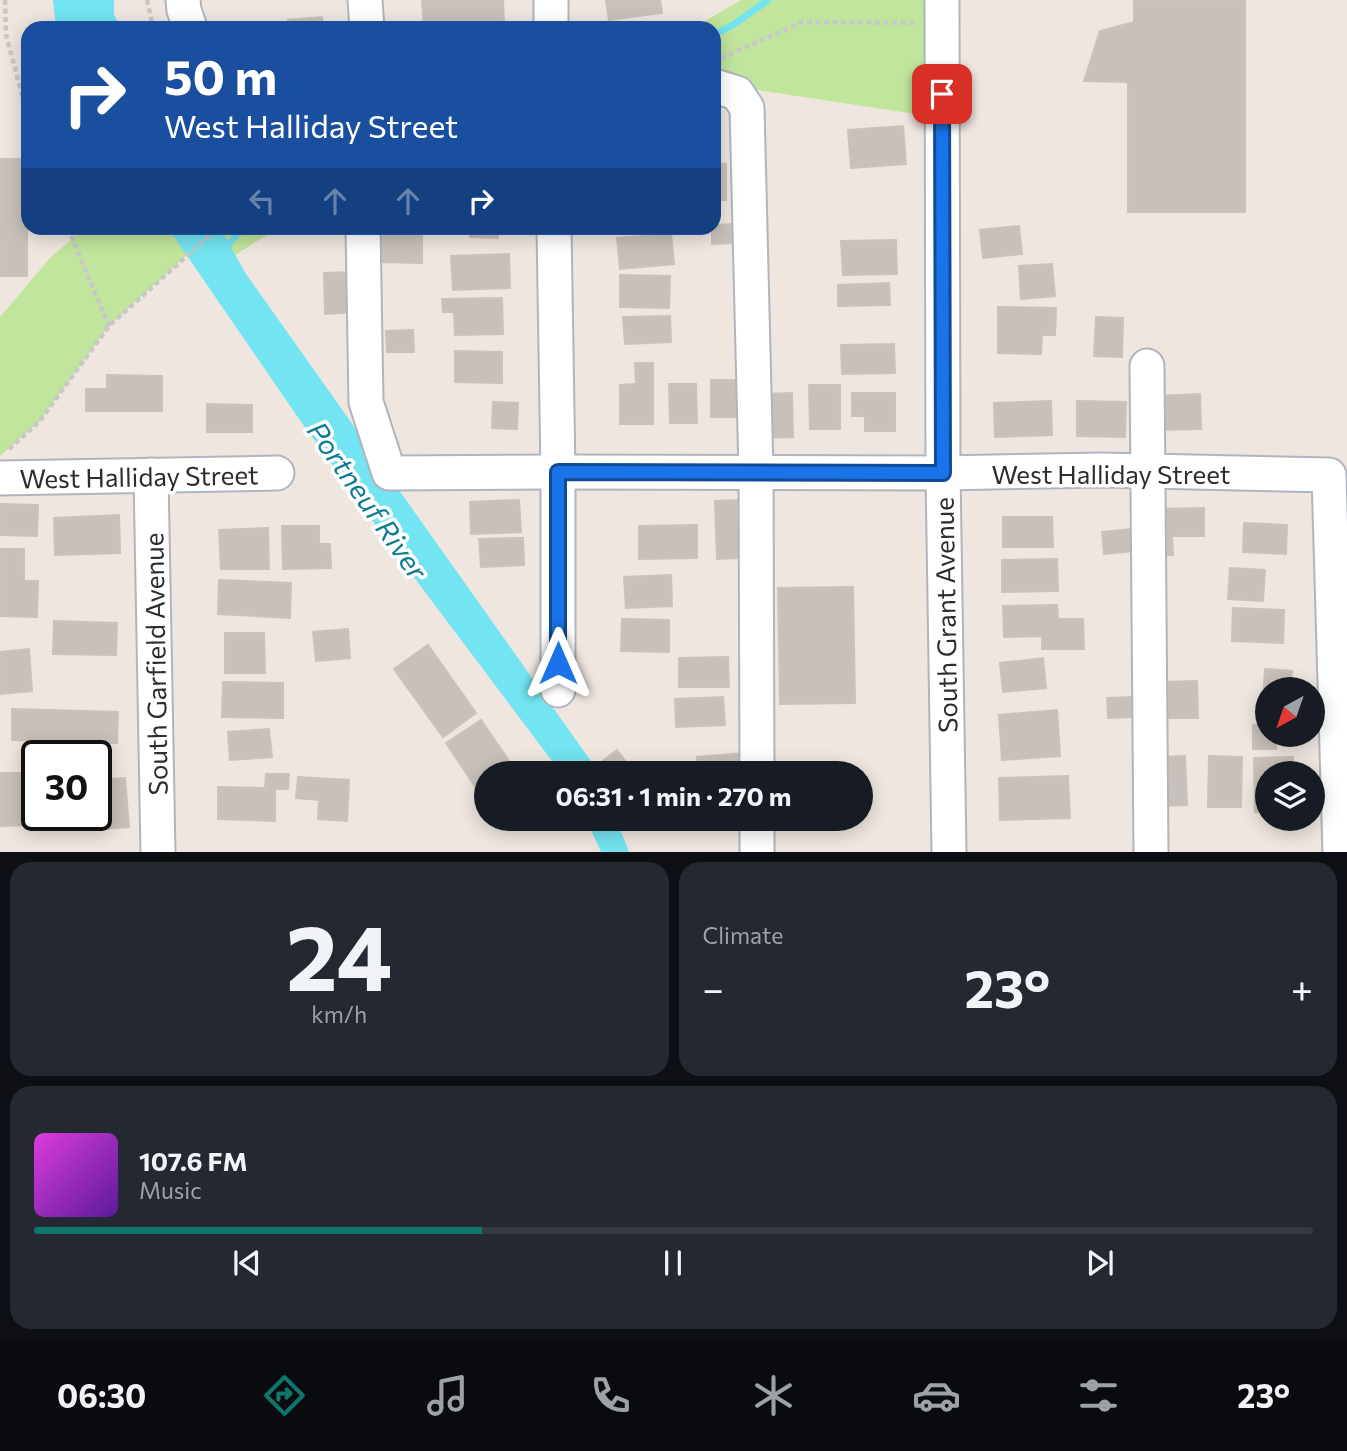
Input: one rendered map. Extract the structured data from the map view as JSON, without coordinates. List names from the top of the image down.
{
  "streets": {
    "street": ["West Halliday Street", "South Grant Avenue", "South Garfield Avenue"]
  },
  "crossings": [
    ["West Halliday Street", "South Grant Avenue"],
    ["West Halliday Street", "South Garfield Avenue"]
  ],
  "water": ["Portneuf River"],
  "north": "bottom left",
  "page": {
    "turn": ["50 m", "West Halliday Street"],
    "limit": "30",
    "trip": "06:31 · 1 min · 270 m",
    "tile": [
      ["24", "km/h"],
      "Climate"
    ],
    "heat": ["−", "23°", "+"],
    "song": ["107.6 FM", "Music"],
    "tabs": ["06:30", "23°"]
  }
}
